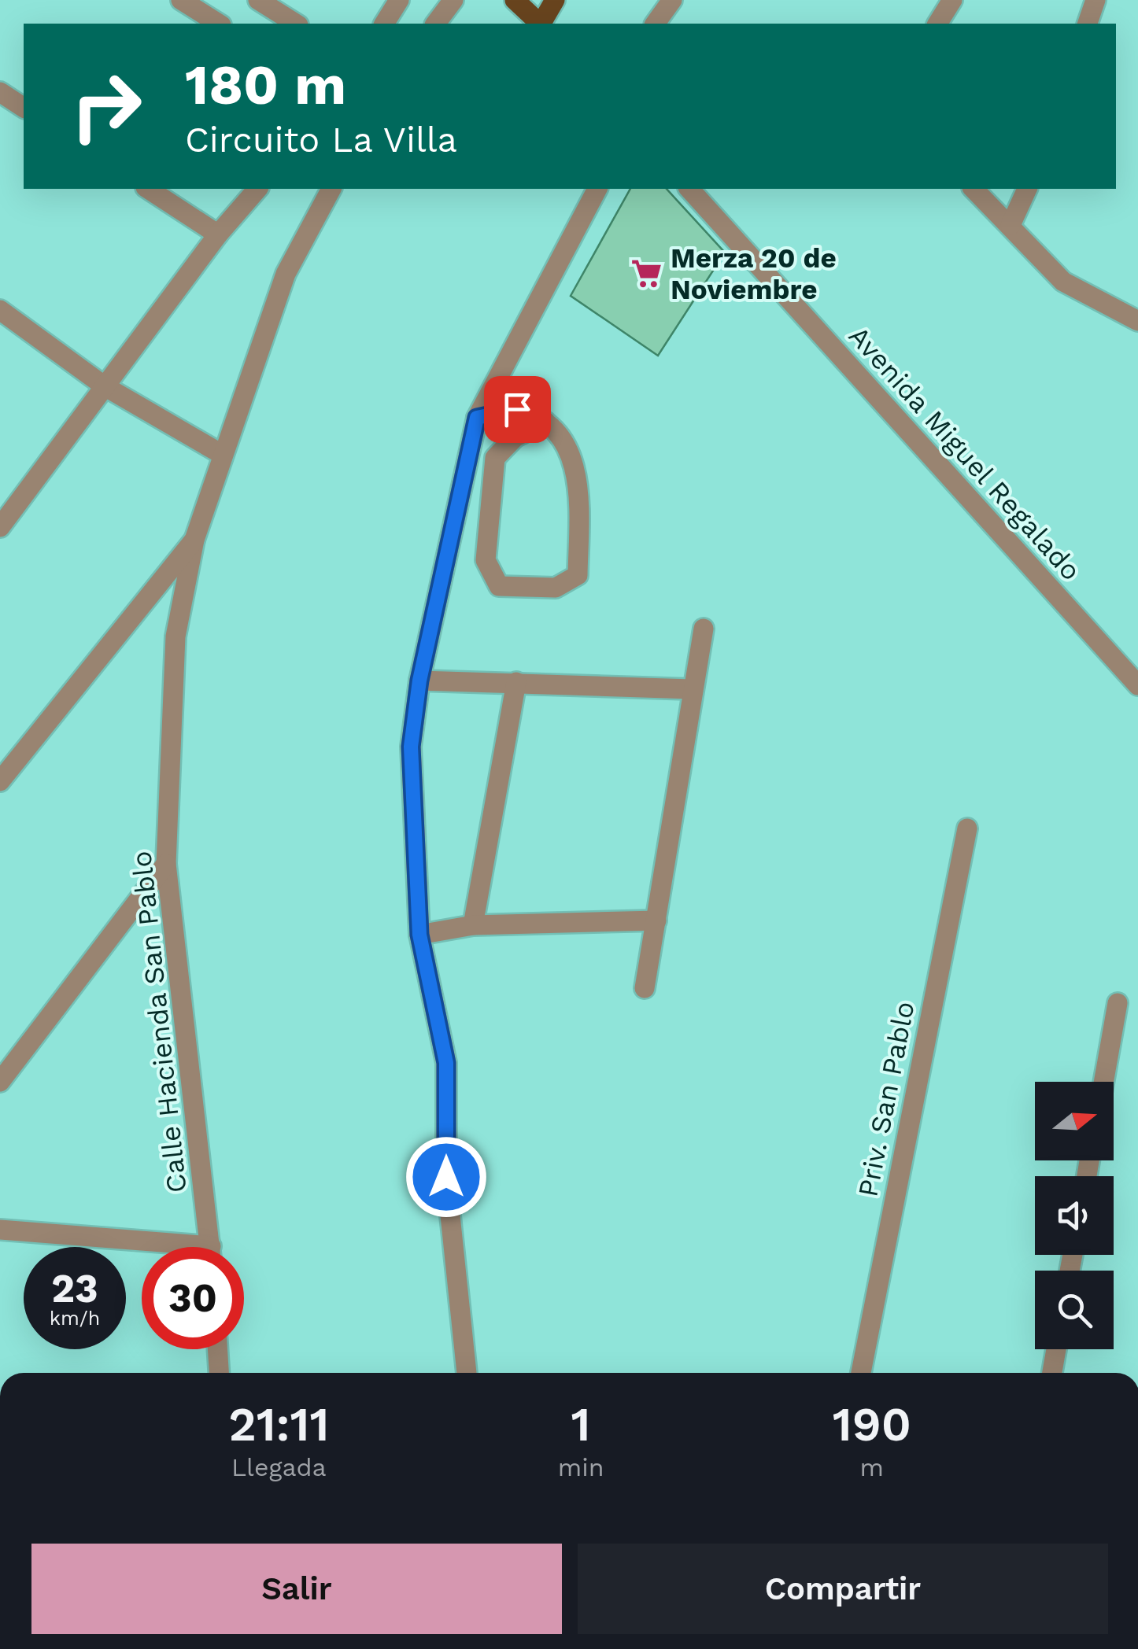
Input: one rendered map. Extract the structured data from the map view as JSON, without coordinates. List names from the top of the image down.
{
  "streets": {
    "street": ["Avenida Miguel Regalado", "Calle Hacienda San Pablo", "Priv. San Pablo"]
  },
  "places": {
    "supermarket": ["Merza 20 de Noviembre"]
  },
  "north": "right",
  "page": {
    "turn": ["180 m", "Circuito La Villa"],
    "speed": "23 km/h",
    "limit": "30",
    "eta": [
      "21:11",
      "Llegada",
      "1",
      "min",
      "190",
      "m"
    ],
    "buttons": ["Salir", "Compartir"]
  }
}
